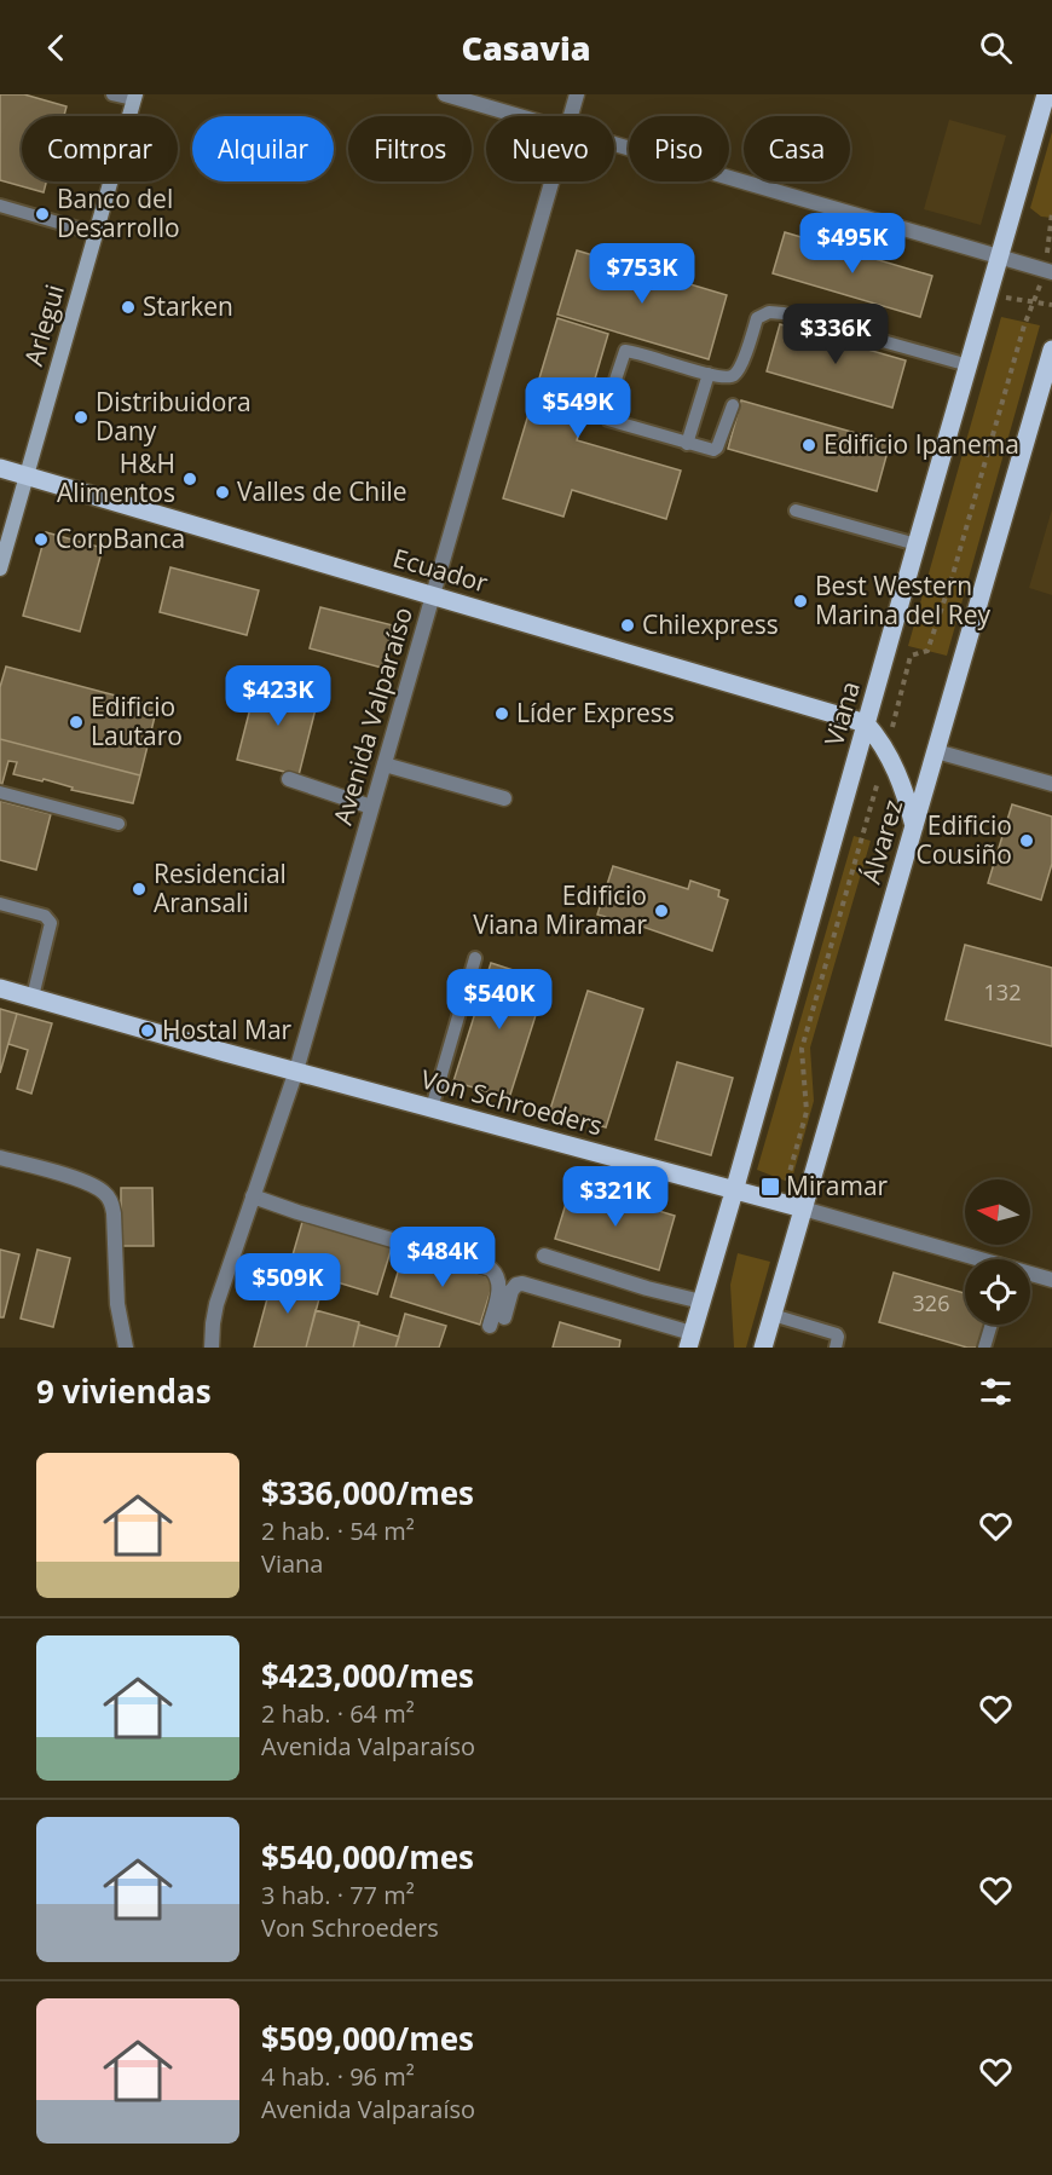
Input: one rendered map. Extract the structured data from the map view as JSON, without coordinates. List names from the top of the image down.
{
  "streets": {
    "main road": [
      "Arlegui",
      "Ecuador",
      "Viana",
      "Álvarez",
      "Von Schroeders"
    ],
    "street": ["Avenida Valparaíso"]
  },
  "crossings": [
    ["Arlegui", "Ecuador"],
    ["Ecuador", "Viana"],
    ["Ecuador", "Avenida Valparaíso"],
    ["Viana", "Von Schroeders"],
    ["Avenida Valparaíso", "Von Schroeders"],
    ["Álvarez", "Von Schroeders"]
  ],
  "places": {
    "other": [
      "Banco del Desarrollo",
      "Starken",
      "Distribuidora Dany",
      "Edificio Ipanema",
      "H&H Alimentos",
      "Valles de Chile",
      "CorpBanca",
      "Best Western Marina del Rey",
      "Chilexpress",
      "Líder Express",
      "Edificio Lautaro",
      "Edificio Cousiño",
      "Residencial Aransali",
      "Edificio Viana Miramar",
      "Hostal Mar"
    ],
    "transit": ["Miramar"]
  },
  "house_numbers": ["132", "326"],
  "north": "left",
  "page": {
    "header": "Casavia",
    "chip": [
      "Comprar",
      "Alquilar",
      "Filtros",
      "Nuevo",
      "Piso",
      "Casa"
    ],
    "price": [
      "$495K",
      "$753K",
      "$336K",
      "$549K",
      "$423K",
      "$540K",
      "$321K",
      "$484K",
      "$509K"
    ],
    "heading": "9 viviendas",
    "list": [
      {
        "name": "$336,000/mes",
        "note": "2 hab. · 54 m² · Viana"
      },
      {
        "name": "$423,000/mes",
        "note": "2 hab. · 64 m² · Avenida Valparaíso"
      },
      {
        "name": "$540,000/mes",
        "note": "3 hab. · 77 m² · Von Schroeders"
      },
      {
        "name": "$509,000/mes",
        "note": "4 hab. · 96 m² · Avenida Valparaíso"
      }
    ]
  }
}
